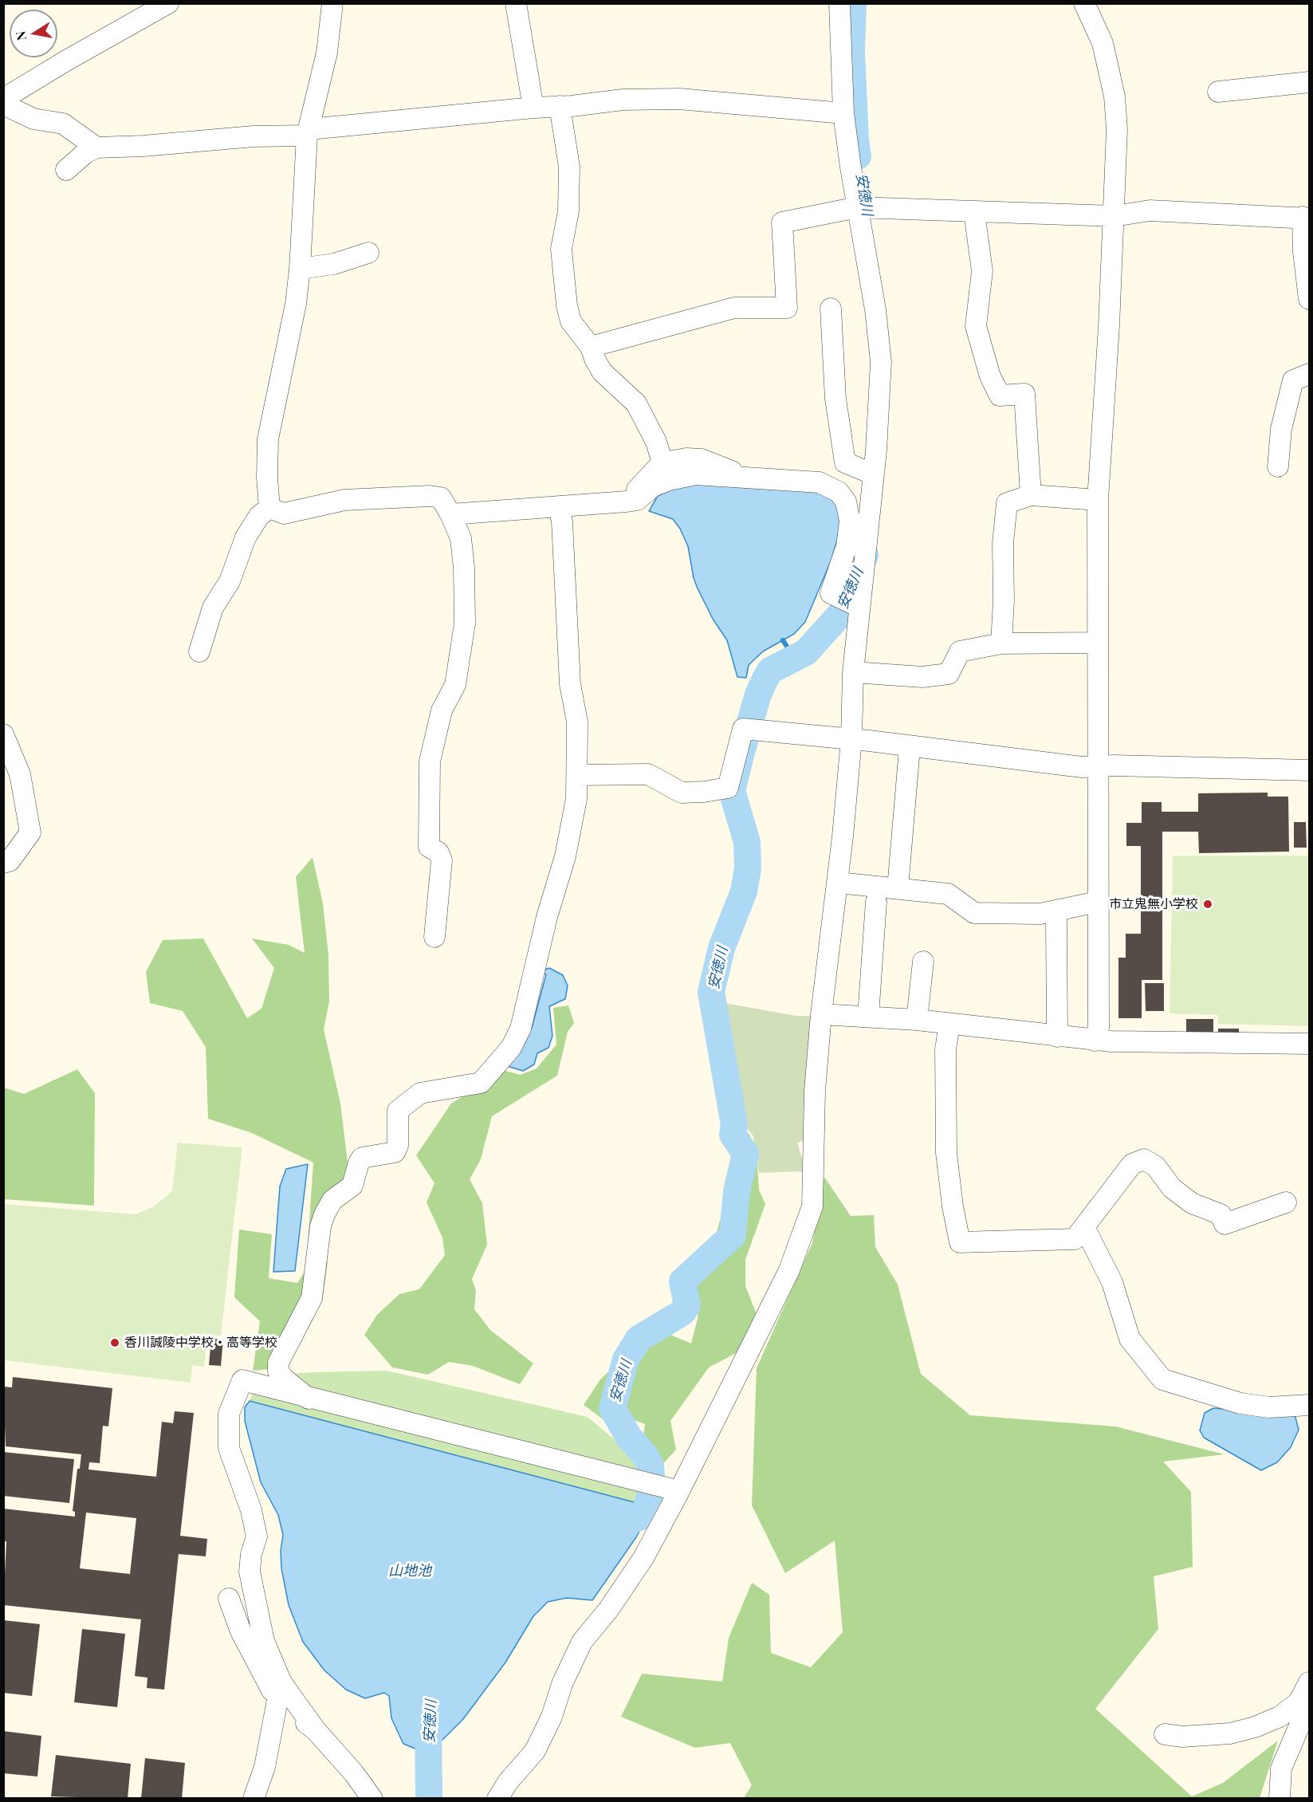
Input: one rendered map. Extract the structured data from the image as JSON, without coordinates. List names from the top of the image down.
{
  "water": ["安徳川", "山地池"],
  "places": ["市立鬼無小学校", "香川誠陵中学校・高等学校"],
  "north": "left"
}
